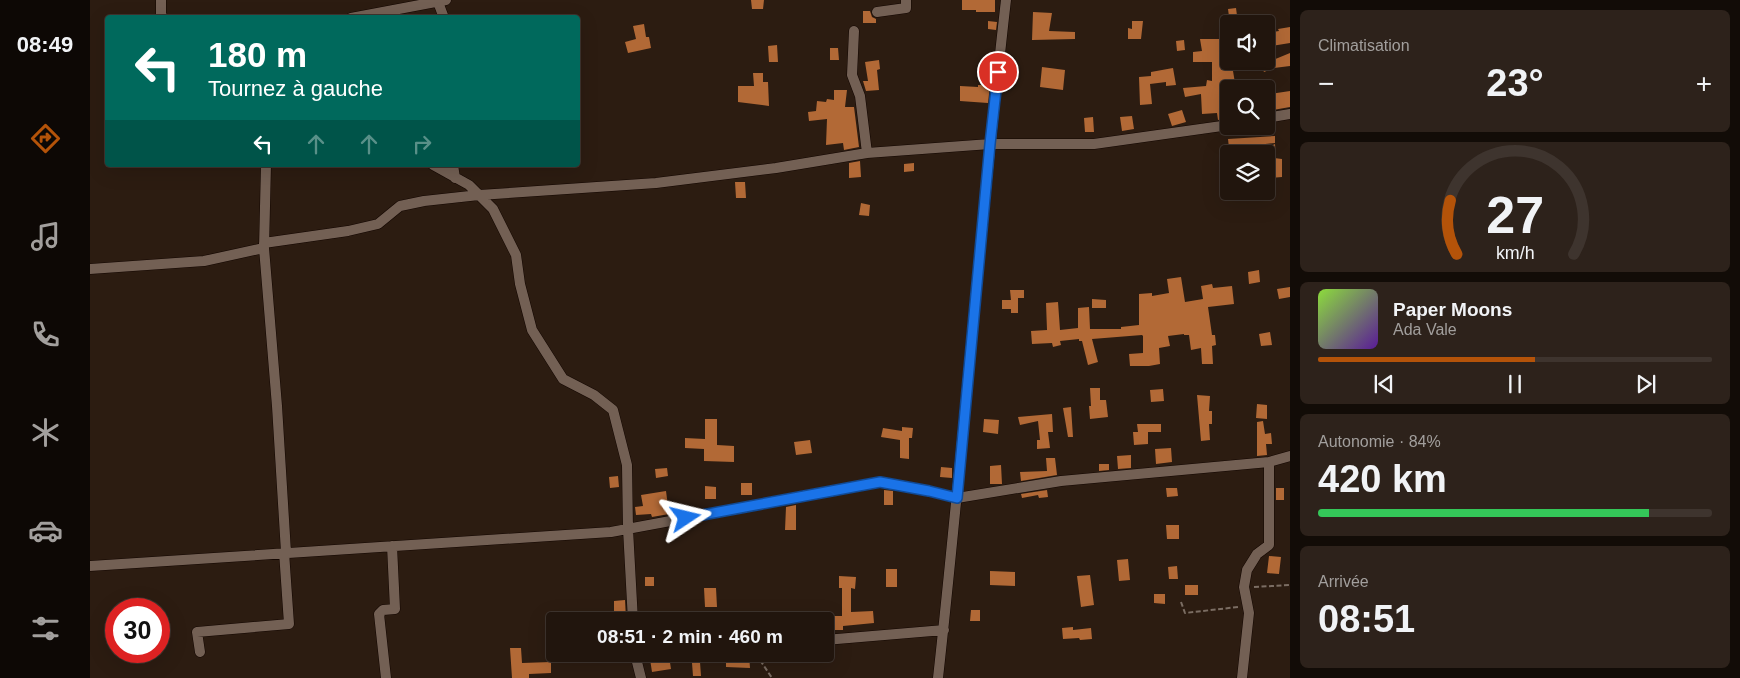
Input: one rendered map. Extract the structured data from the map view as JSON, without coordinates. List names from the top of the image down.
{
  "page": {
    "tabs": "08:49",
    "tile": [
      "Climatisation",
      ["Autonomie · 84%", "420 km"],
      ["Arrivée", "08:51"]
    ],
    "turn": ["180 m", "Tournez à gauche"],
    "heat": ["−", "23°", "+"],
    "song": ["Paper Moons", "Ada Vale"],
    "limit": "30",
    "trip": "08:51 · 2 min · 460 m",
    "gauge": ["27", "km/h"]
  }
}
